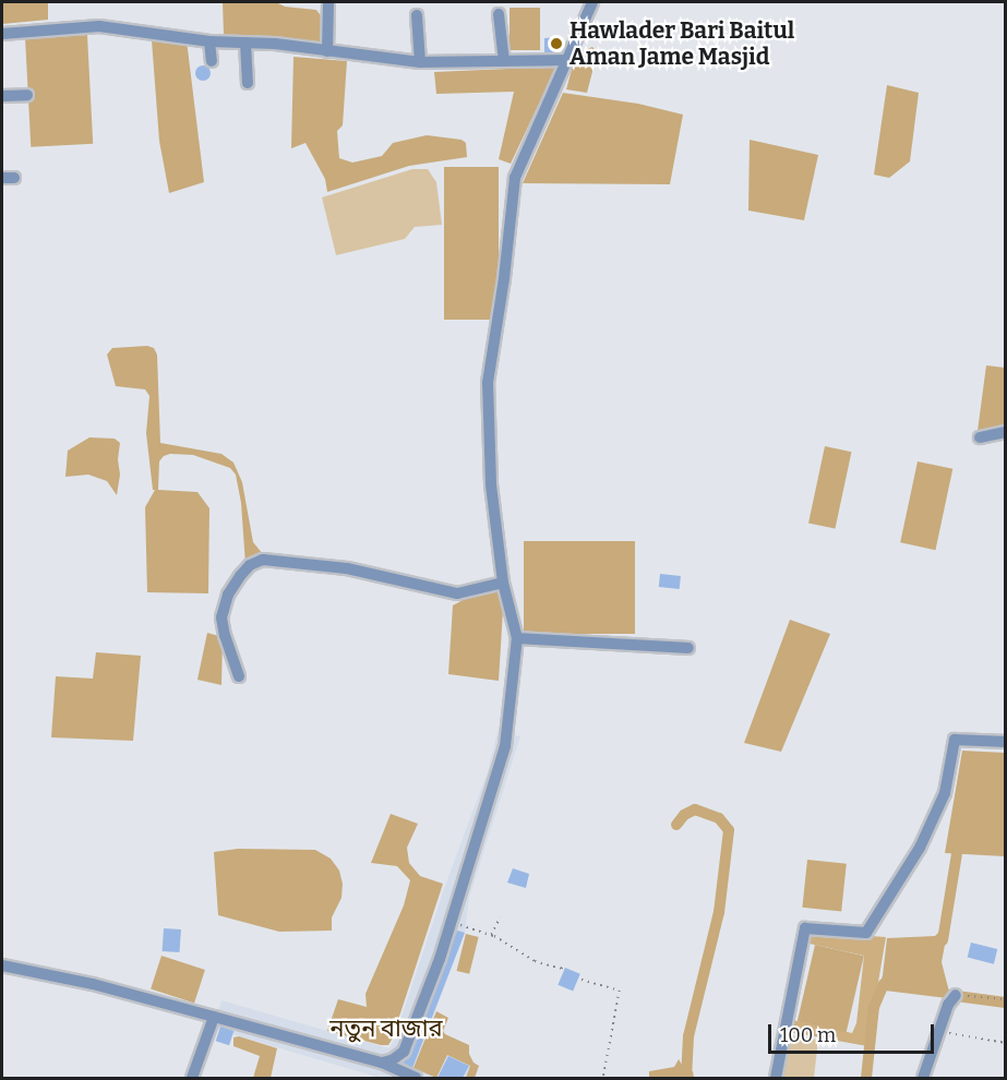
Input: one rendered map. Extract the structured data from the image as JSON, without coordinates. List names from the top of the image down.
{
  "districts": ["নতুন বাজার"],
  "places": ["Hawlader Bari Baitul Aman Jame Masjid"],
  "scale_bar": "100 m"
}
